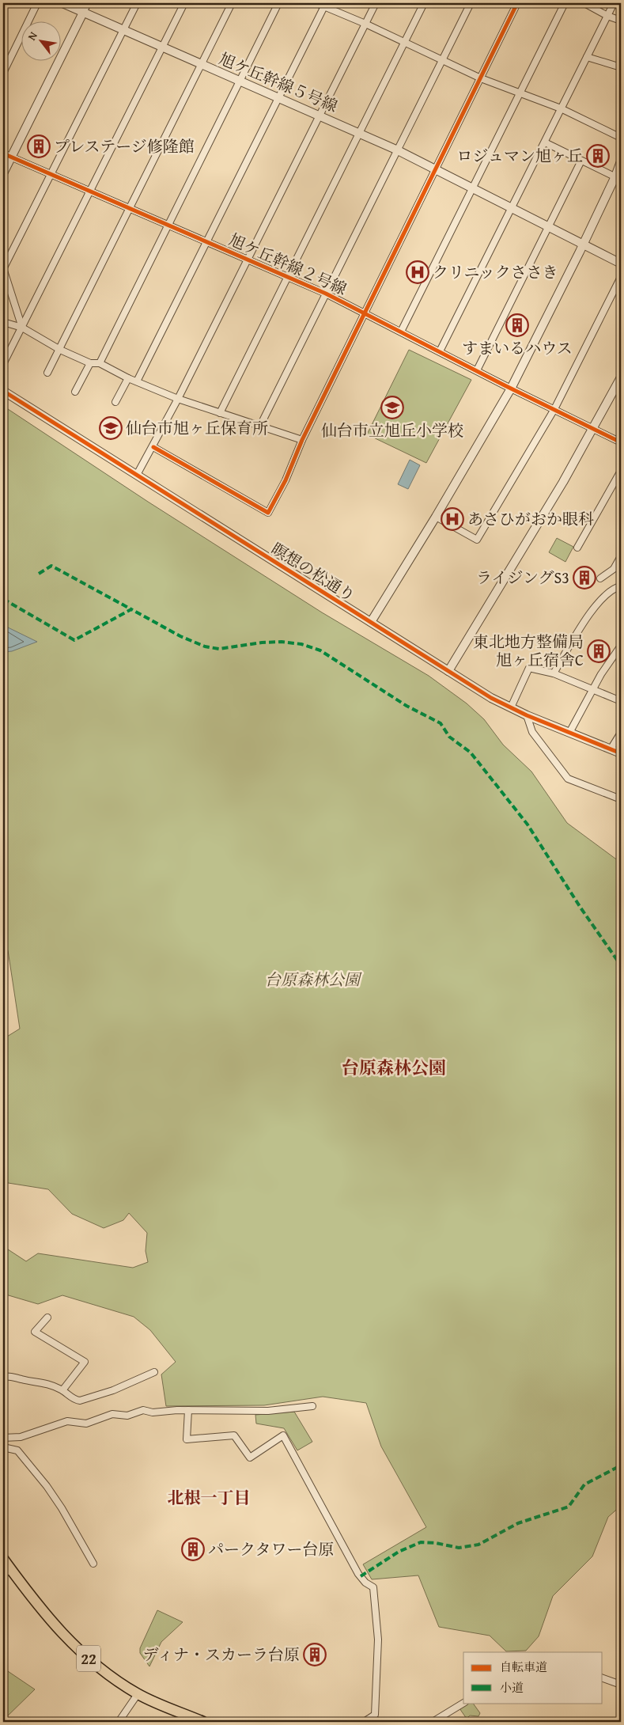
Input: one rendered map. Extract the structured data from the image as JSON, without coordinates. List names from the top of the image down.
{
  "streets": {
    "main road": ["22"],
    "street": ["旭ケ丘幹線５号線", "旭ケ丘幹線２号線", "瞑想の松通り"]
  },
  "districts": ["台原森林公園", "北根一丁目"],
  "parks": ["台原森林公園"],
  "places": {
    "building": [
      "プレステージ修隆館",
      "ロジュマン旭ヶ丘",
      "すまいるハウス",
      "ライジングS3",
      "東北地方整備局 旭ヶ丘宿舎C",
      "パークタワー台原",
      "ディナ・スカーラ台原"
    ],
    "hospital": ["クリニックささき", "あさひがおか眼科"],
    "school or university": ["仙台市立旭丘小学校", "仙台市旭ヶ丘保育所"]
  },
  "legend": ["自転車道", "小道"],
  "north": "top left"
}
